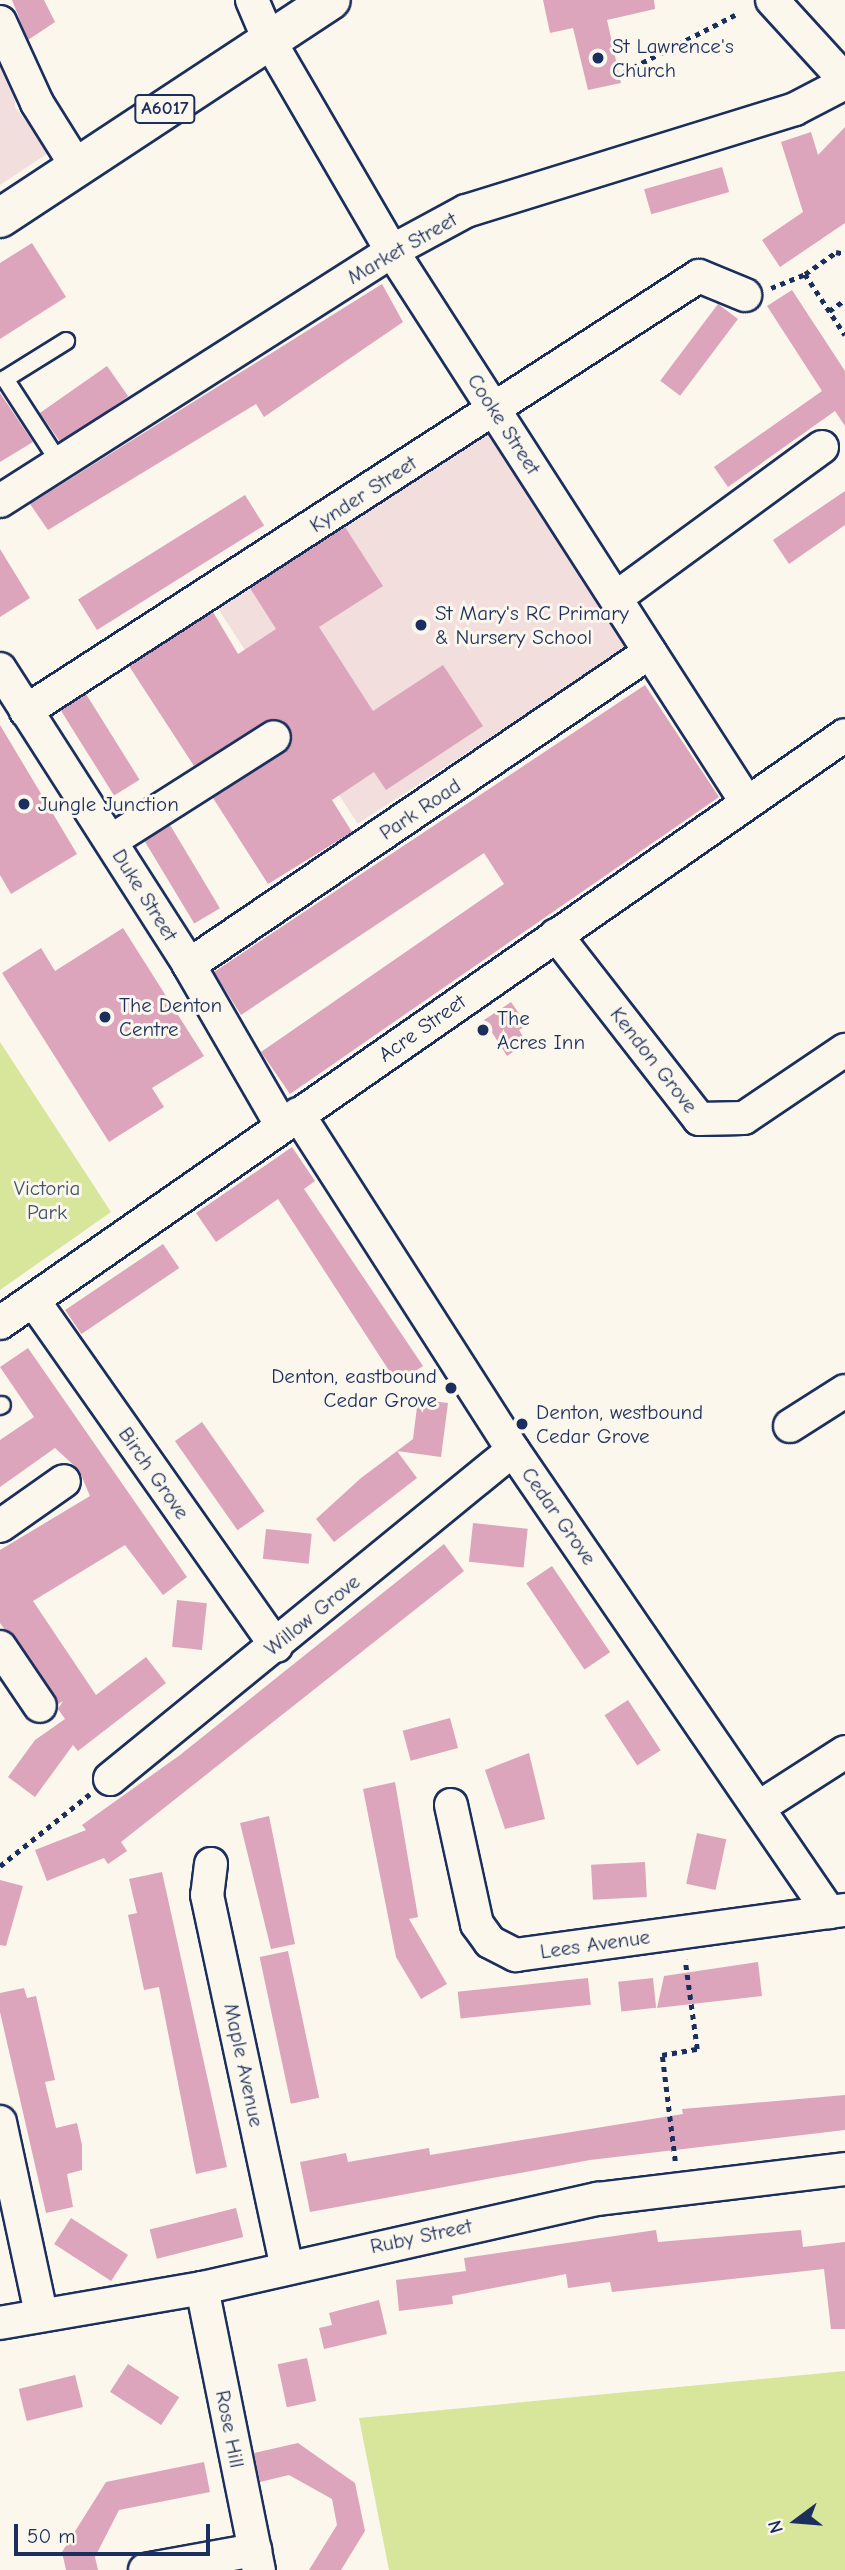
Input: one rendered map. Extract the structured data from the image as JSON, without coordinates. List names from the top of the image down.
{
  "streets": {
    "highway": ["A6017"],
    "street": [
      "Market Street",
      "Cooke Street",
      "Kynder Street",
      "Park Road",
      "Duke Street",
      "Acre Street",
      "Kendon Grove",
      "Birch Grove",
      "Cedar Grove",
      "Willow Grove",
      "Lees Avenue",
      "Maple Avenue",
      "Ruby Street",
      "Rose Hill"
    ]
  },
  "crossings": [
    ["A6017", "Cooke Street"],
    ["Market Street", "Cooke Street"],
    ["Cooke Street", "Kynder Street"],
    ["Cooke Street", "Park Road"],
    ["Cooke Street", "Acre Street"],
    ["Kynder Street", "Duke Street"],
    ["Park Road", "Duke Street"],
    ["Duke Street", "Acre Street"],
    ["Duke Street", "Cedar Grove"],
    ["Acre Street", "Kendon Grove"],
    ["Acre Street", "Birch Grove"],
    ["Acre Street", "Cedar Grove"],
    ["Birch Grove", "Willow Grove"],
    ["Cedar Grove", "Willow Grove"],
    ["Cedar Grove", "Lees Avenue"],
    ["Maple Avenue", "Ruby Street"],
    ["Ruby Street", "Rose Hill"]
  ],
  "parks": ["Victoria Park"],
  "places": [
    "St Lawrence's Church",
    "St Mary's RC Primary & Nursery School",
    "Jungle Junction",
    "The Denton Centre",
    "The Acres Inn",
    "Denton, eastbound Cedar Grove",
    "Denton, westbound Cedar Grove"
  ],
  "scale_bar": "50 m",
  "north": "left"
}
